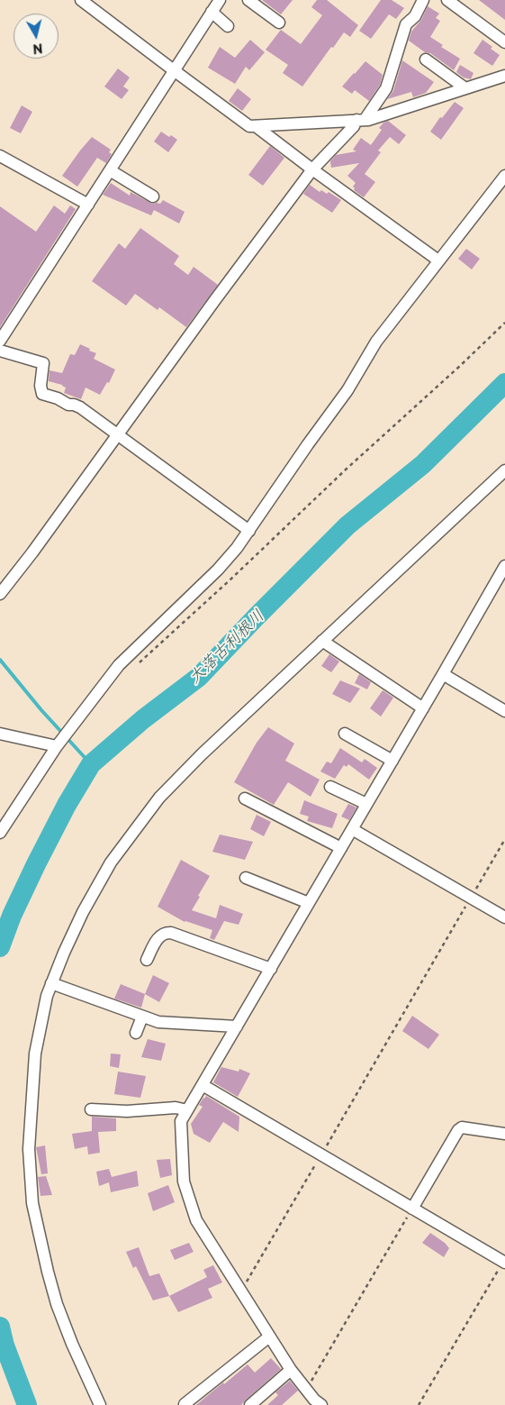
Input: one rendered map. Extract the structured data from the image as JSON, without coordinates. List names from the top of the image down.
{
  "water": ["大落古利根川"],
  "north": "bottom"
}
